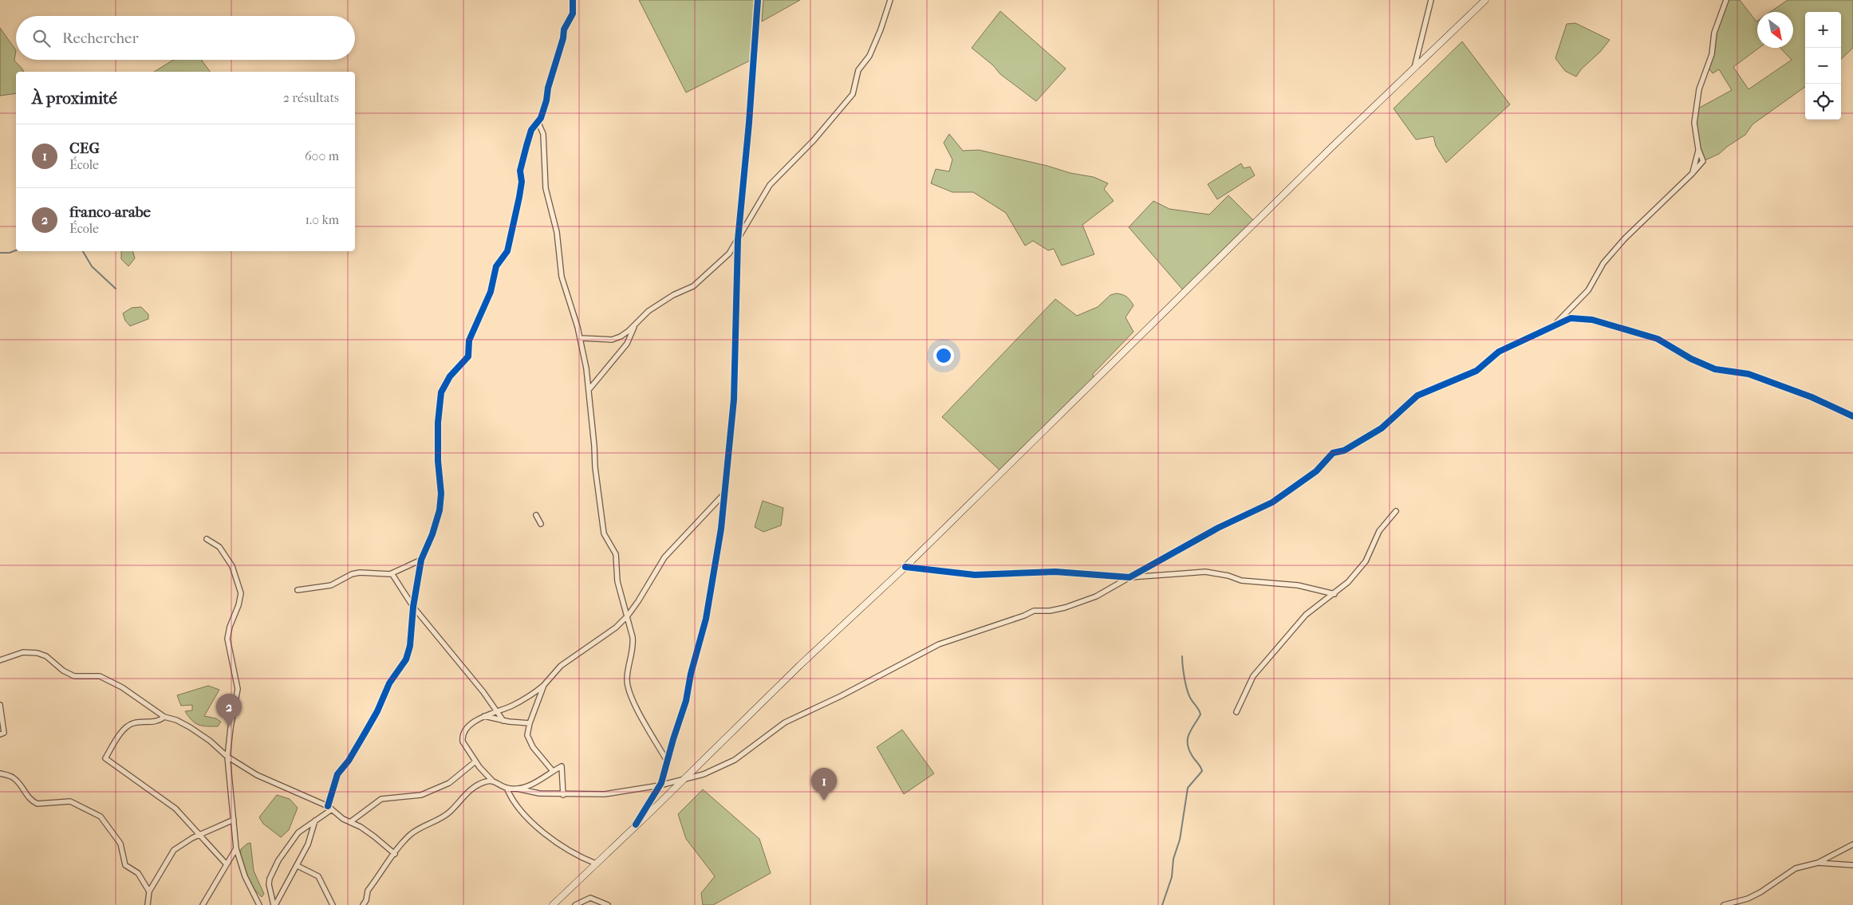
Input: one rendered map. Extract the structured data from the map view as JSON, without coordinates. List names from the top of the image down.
{
  "north": "bottom right",
  "page": {
    "map_buttons": ["+", "−"],
    "search": "Rechercher",
    "heading": ["À proximité", "2 résultats"],
    "list": [
      {
        "mark": "1",
        "name": "CEG",
        "note": "École",
        "value": "600 m"
      },
      {
        "mark": "2",
        "name": "franco-arabe",
        "note": "École",
        "value": "1.0 km"
      }
    ],
    "pins": ["2", "1"]
  }
}
